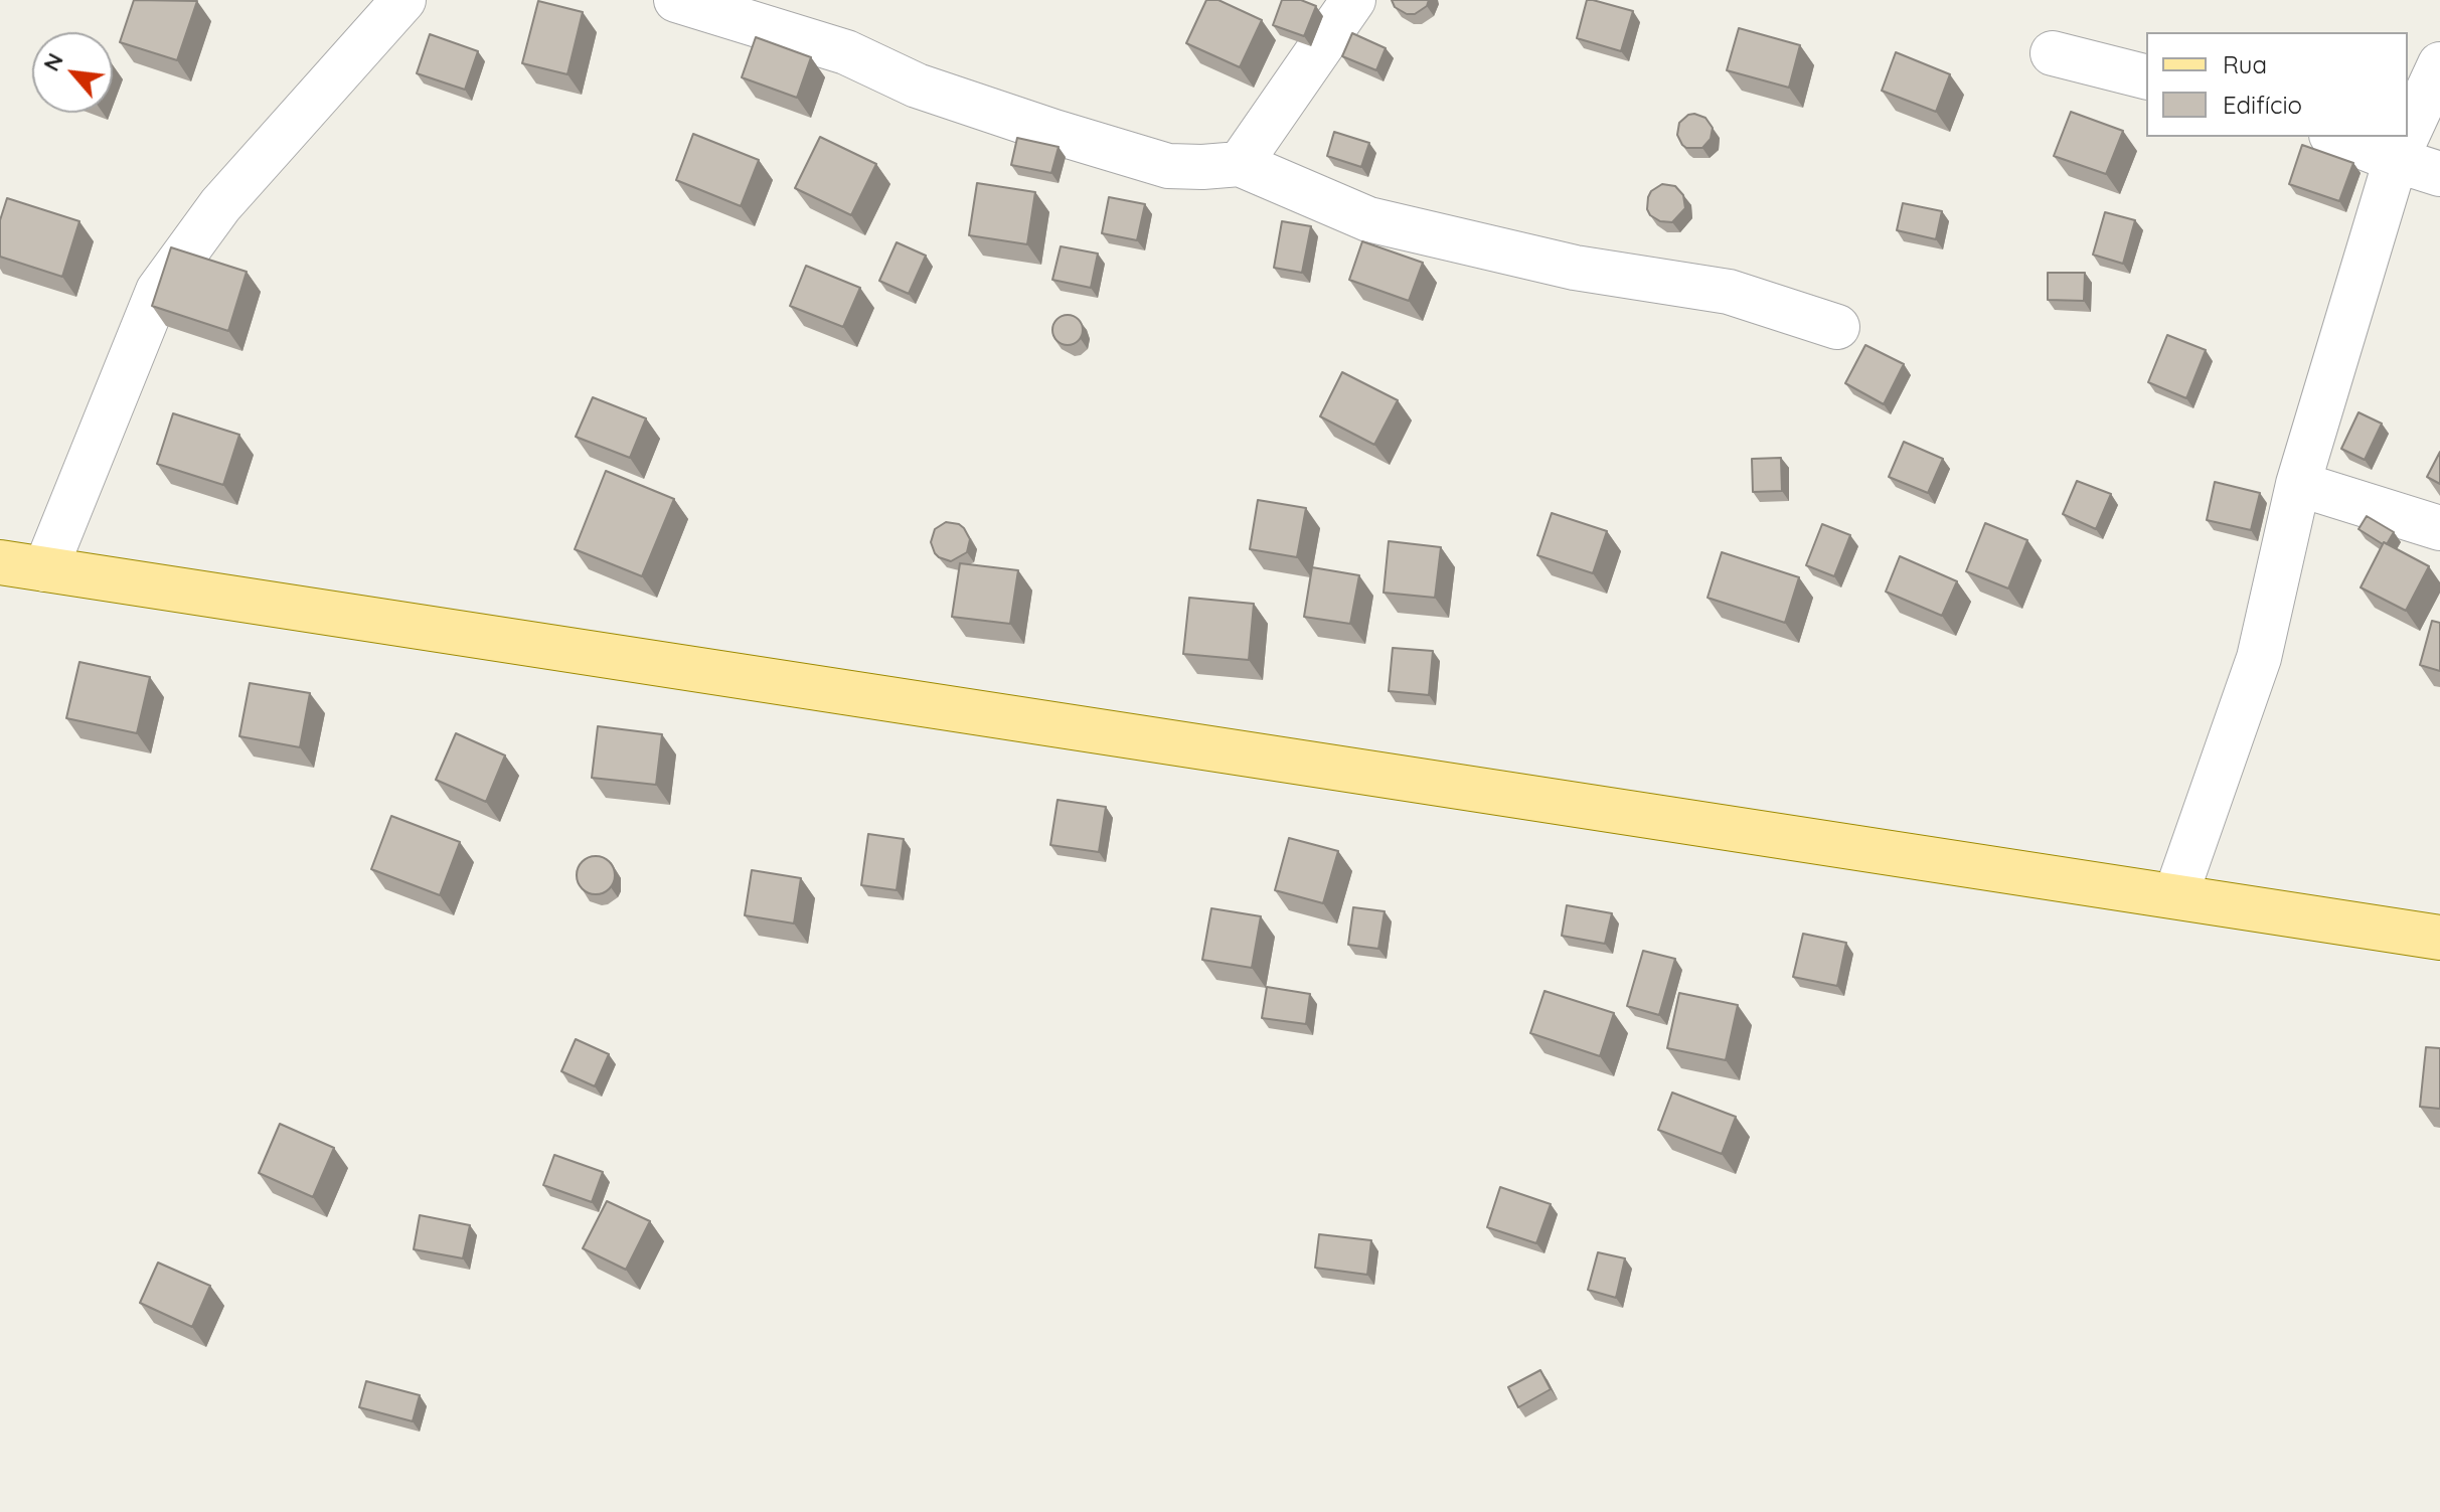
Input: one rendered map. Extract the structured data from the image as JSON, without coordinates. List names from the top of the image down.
{
  "legend": ["Rua", "Edifício"],
  "north": "top left"
}
